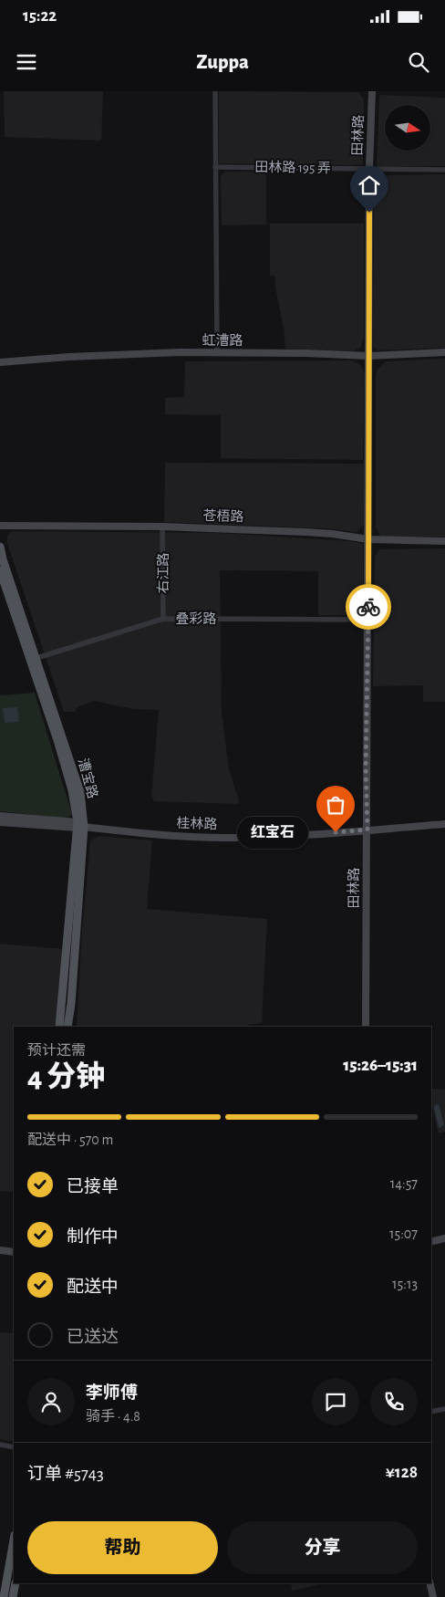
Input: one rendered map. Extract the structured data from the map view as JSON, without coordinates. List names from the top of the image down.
{
  "streets": {
    "main road": ["漕宝路"],
    "street": [
      "田林路",
      "田林路 195 弄",
      "虹漕路",
      "苍梧路",
      "右江路",
      "叠彩路",
      "桂林路"
    ]
  },
  "crossings": [
    ["田林路", "田林路 195 弄"],
    ["田林路", "虹漕路"],
    ["田林路", "苍梧路"],
    ["田林路", "叠彩路"],
    ["田林路", "桂林路"],
    ["苍梧路", "右江路"],
    ["右江路", "叠彩路"],
    ["叠彩路", "漕宝路"],
    ["漕宝路", "桂林路"]
  ],
  "places": ["红宝石"],
  "north": "right",
  "page": {
    "status": "15:22",
    "header": "Zuppa",
    "bubble": "红宝石",
    "heading": ["4 分钟", "预计还需", "15:26–15:31"],
    "panel": [
      "李师傅",
      "骑手 · 4.8",
      "订单 #5743",
      "¥128"
    ],
    "bar": "配送中 · 570 m",
    "list": [
      ["已接单", "14:57"],
      ["制作中", "15:07"],
      ["配送中", "15:13"],
      "已送达"
    ],
    "buttons": ["帮助", "分享"]
  }
}
